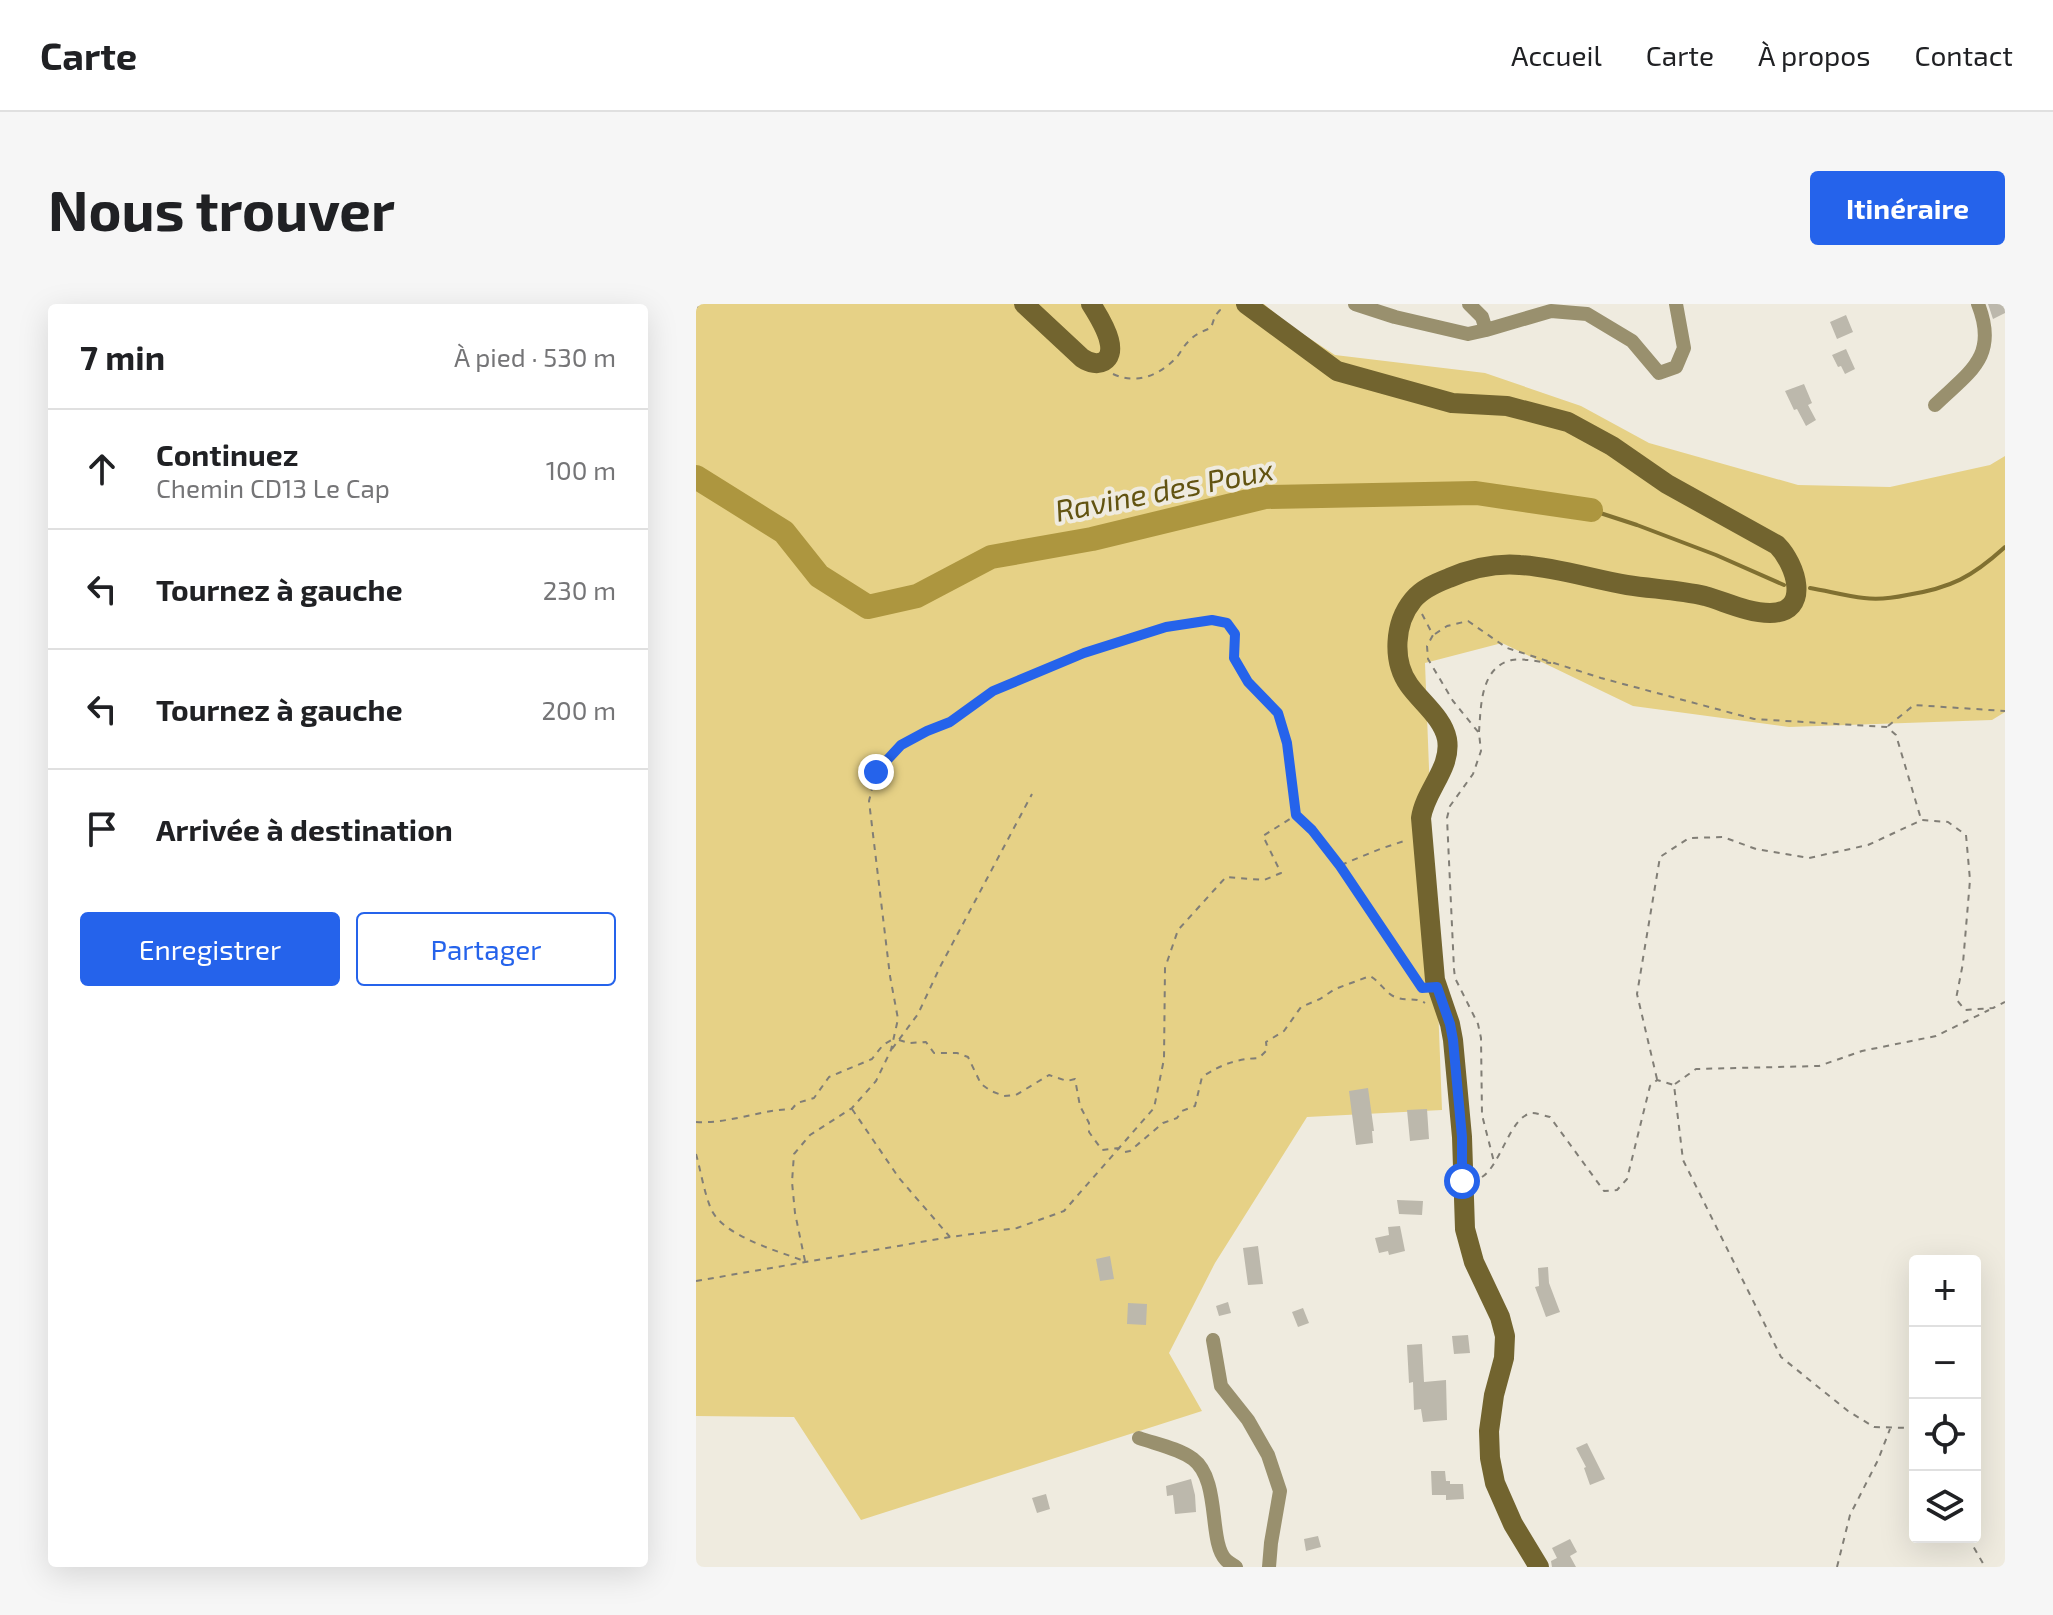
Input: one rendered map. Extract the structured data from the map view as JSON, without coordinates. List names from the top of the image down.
{
  "water": ["Ravine des Poux"],
  "page": {
    "header": "Carte",
    "nav": [
      "Accueil",
      "Carte",
      "À propos",
      "Contact"
    ],
    "buttons": [
      "Itinéraire",
      ["Enregistrer", "Partager"]
    ],
    "title": "Nous trouver",
    "heading": ["7 min", "À pied · 530 m"],
    "list": [
      ["Continuez", "Chemin CD13 Le Cap", "100 m"],
      ["Tournez à gauche", "230 m"],
      ["Tournez à gauche", "200 m"],
      "Arrivée à destination"
    ],
    "map_buttons": ["+", "−"]
  }
}
